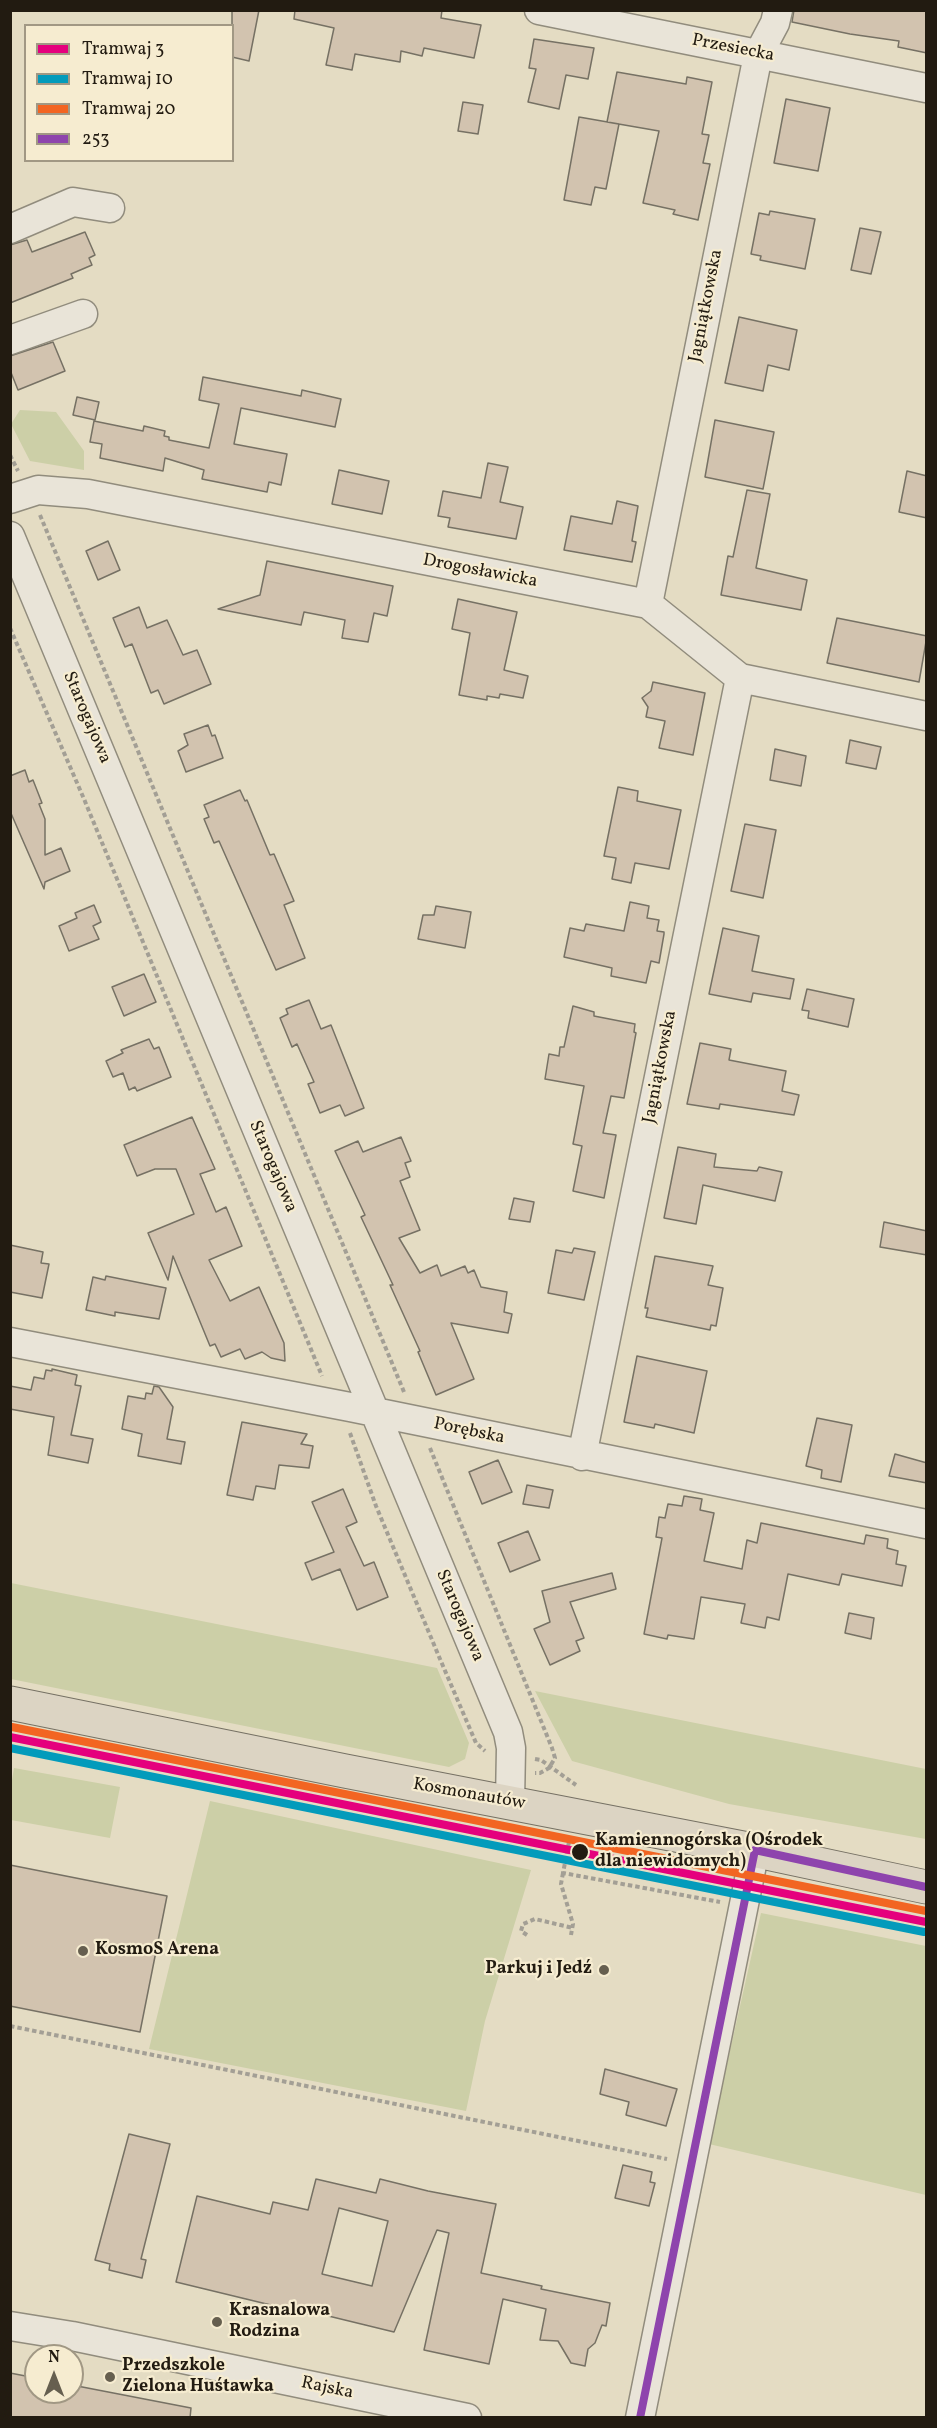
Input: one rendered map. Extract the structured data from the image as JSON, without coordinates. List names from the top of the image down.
{
  "streets": {
    "main road": ["Kosmonautów"],
    "street": [
      "Przesiecka",
      "Jagniątkowska",
      "Drogosławicka",
      "Starogajowa",
      "Porębska",
      "Rajska"
    ]
  },
  "crossings": [
    ["Przesiecka", "Jagniątkowska"],
    ["Jagniątkowska", "Drogosławicka"],
    ["Jagniątkowska", "Porębska"],
    ["Starogajowa", "Porębska"],
    ["Starogajowa", "Kosmonautów"]
  ],
  "places": [
    "Kamiennogórska (Ośrodek dla niewidomych)",
    "KosmoS Arena",
    "Parkuj i Jedź",
    "Krasnalowa Rodzina",
    "Przedszkole Zielona Huśtawka"
  ],
  "lines": [
    "tram line 20",
    "tram line 3",
    "tram line 10",
    "transit line 253"
  ],
  "legend": [
    "Tramwaj 3",
    "Tramwaj 10",
    "Tramwaj 20",
    "253"
  ],
  "north": "top"
}
